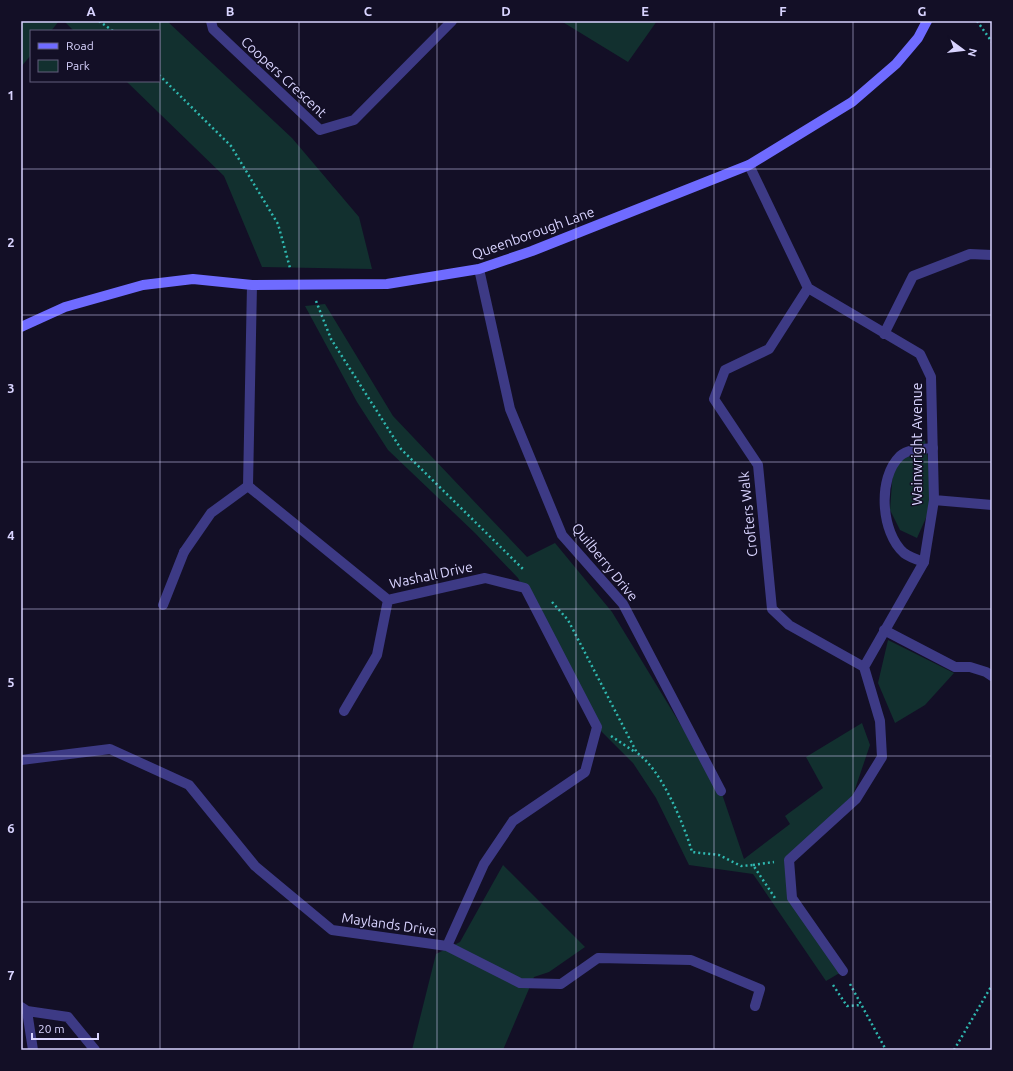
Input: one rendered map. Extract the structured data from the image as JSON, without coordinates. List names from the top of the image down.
{
  "streets": {
    "street": [
      "Coopers Crescent",
      "Queenborough Lane",
      "Wainwright Avenue",
      "Crofters Walk",
      "Quilberry Drive",
      "Washall Drive",
      "Maylands Drive"
    ]
  },
  "crossings": [
    ["Queenborough Lane", "Quilberry Drive"],
    ["Wainwright Avenue", "Crofters Walk"]
  ],
  "legend": ["Road", "Park"],
  "scale_bar": "20 m",
  "north": "right",
  "grid": {
    "columns": [
      "A",
      "B",
      "C",
      "D",
      "E",
      "F",
      "G"
    ],
    "rows": [
      "1",
      "2",
      "3",
      "4",
      "5",
      "6",
      "7"
    ]
  }
}
